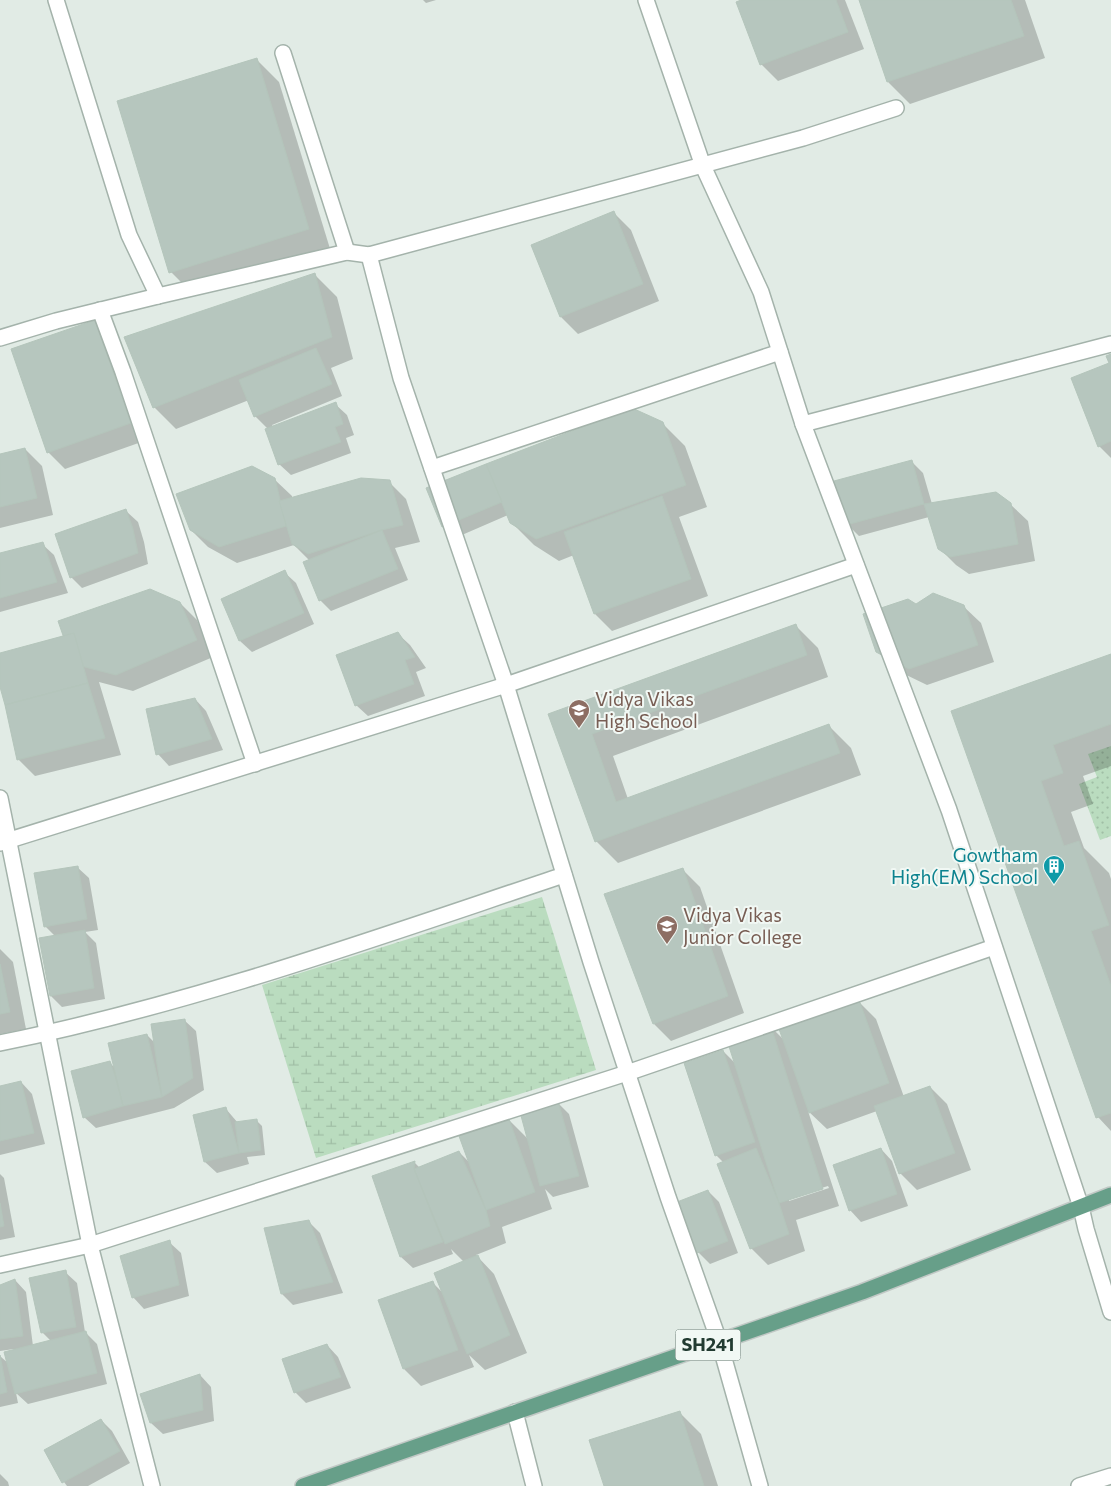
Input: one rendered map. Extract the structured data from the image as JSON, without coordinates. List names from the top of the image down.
{
  "streets": {
    "main road": ["SH241"]
  },
  "places": {
    "school or university": ["Vidya Vikas High School", "Vidya Vikas Junior College"],
    "building": ["Gowtham High(EM) School"]
  }
}
